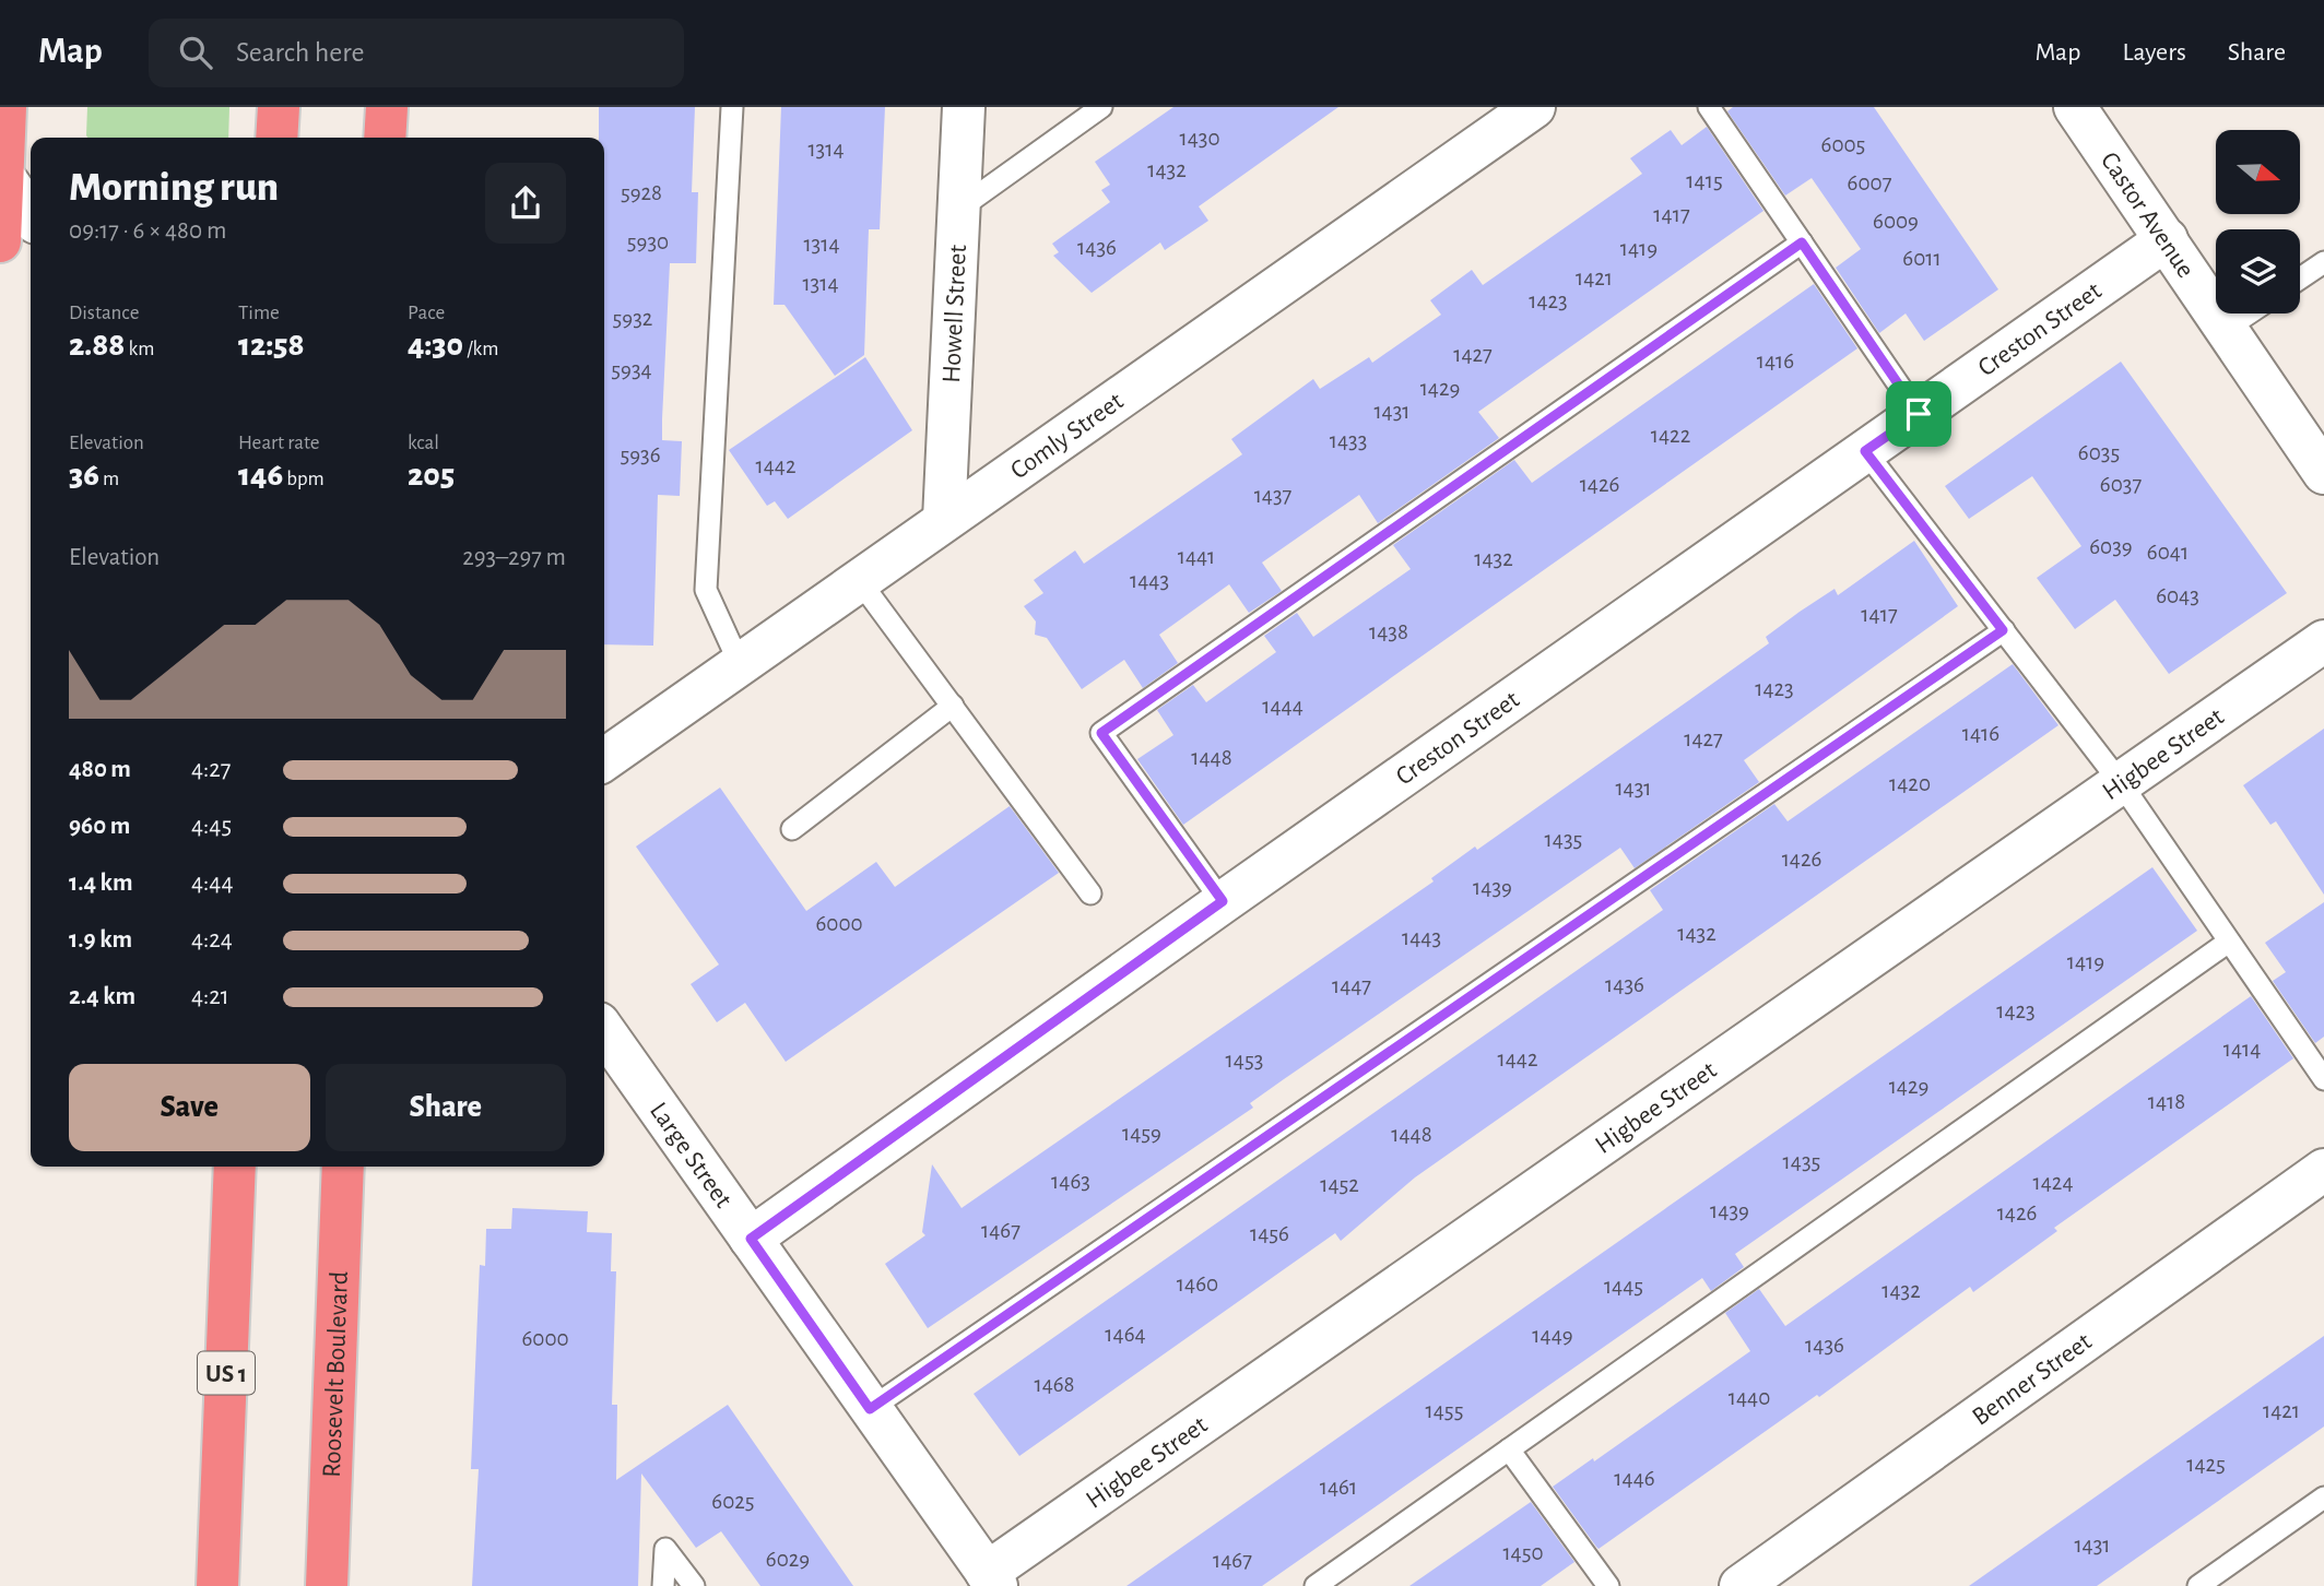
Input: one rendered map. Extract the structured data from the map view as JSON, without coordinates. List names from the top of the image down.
{
  "streets": {
    "highway": ["US 1", "Roosevelt Boulevard"],
    "street": [
      "Castor Avenue",
      "Howell Street",
      "Creston Street",
      "Comly Street",
      "Higbee Street",
      "Large Street",
      "Benner Street"
    ]
  },
  "crossings": [
    ["Castor Avenue", "Creston Street"],
    ["Howell Street", "Comly Street"],
    ["Creston Street", "Large Street"],
    ["Higbee Street", "Large Street"]
  ],
  "house_numbers": [
    "1430",
    "6005",
    "1314",
    "1432",
    "1415",
    "6007",
    "5928",
    "1417",
    "6009",
    "5930",
    "1314",
    "1436",
    "1419",
    "6011",
    "1421",
    "1314",
    "1423",
    "5932",
    "1427",
    "1416",
    "5934",
    "1429",
    "1431",
    "1422",
    "1433",
    "6035",
    "5936",
    "1442",
    "1426",
    "6037",
    "1437",
    "6039",
    "6041",
    "1441",
    "1432",
    "1443",
    "6043",
    "1417",
    "1438",
    "1423",
    "1444",
    "1416",
    "1427",
    "1448",
    "1420",
    "1431",
    "1435",
    "1426",
    "1439",
    "6000",
    "1432",
    "1443",
    "1419",
    "1436",
    "1447",
    "1423",
    "1414",
    "1442",
    "1453",
    "1429",
    "1418",
    "1459",
    "1448",
    "1435",
    "1463",
    "1424",
    "1452",
    "1439",
    "1426",
    "1467",
    "1456",
    "1460",
    "1445",
    "1432",
    "1464",
    "1449",
    "6000",
    "1436",
    "1468",
    "1440",
    "1455",
    "1421",
    "1425",
    "1446",
    "1461",
    "6025",
    "1431",
    "1450",
    "6029",
    "1467"
  ],
  "north": "right",
  "page": {
    "header": "Map",
    "search": "Search here",
    "nav": ["Map", "Layers", "Share"],
    "heading": ["Morning run", "09:17 · 6 × 480 m"],
    "stats": [
      ["Distance", "2.88 km"],
      ["Time", "12:58"],
      ["Pace", "4:30 /km"],
      ["Elevation", "36 m"],
      ["Heart rate", "146 bpm"],
      ["kcal", "205"]
    ],
    "chart": ["Elevation", "293–297 m"],
    "list": [
      {
        "name": "480 m",
        "note": "4:27"
      },
      {
        "name": "960 m",
        "note": "4:45"
      },
      {
        "name": "1.4 km",
        "note": "4:44"
      },
      {
        "name": "1.9 km",
        "note": "4:24"
      },
      {
        "name": "2.4 km",
        "note": "4:21"
      }
    ],
    "buttons": ["Save", "Share"]
  }
}
